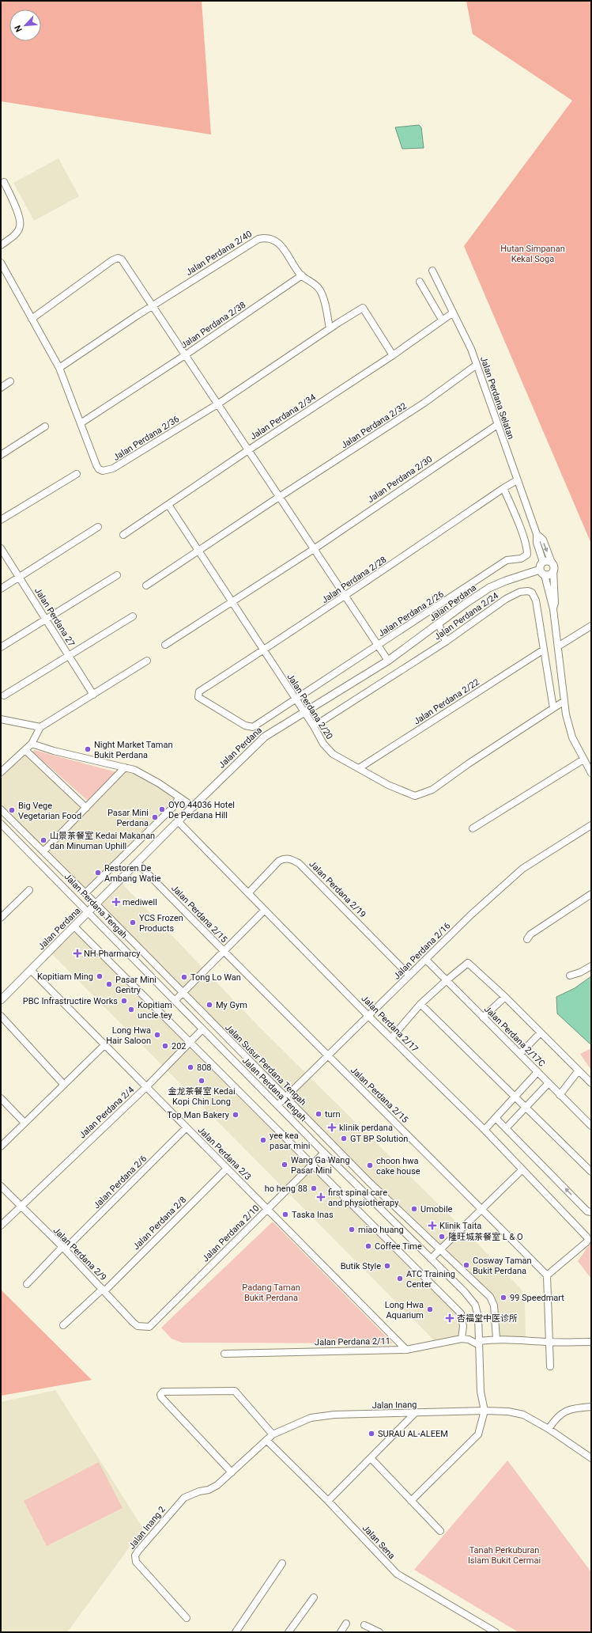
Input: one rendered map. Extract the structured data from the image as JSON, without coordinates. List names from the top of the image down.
{
  "streets": {
    "street": [
      "Jalan Perdana 2/40",
      "Jalan Perdana 2/38",
      "Jalan Perdana Selatan",
      "Jalan Perdana 2/34",
      "Jalan Perdana 2/32",
      "Jalan Perdana 2/36",
      "Jalan Perdana 2/30",
      "Jalan Perdana 2/28",
      "Jalan Perdana",
      "Jalan Perdana 2/26",
      "Jalan Perdana 2/24",
      "Jalan Perdana 27",
      "Jalan Perdana 2/22",
      "Jalan Perdana 2/20",
      "Jalan Perdana 2/19",
      "Jalan Perdana Tengah",
      "Jalan Perdana 2/15",
      "Jalan Perdana 2/16",
      "Jalan Perdana 2/17",
      "Jalan Perdana 2/17C",
      "Jalan Susur Perdana Tengah",
      "Jalan Perdana 2/4",
      "Jalan Perdana 2/3",
      "Jalan Perdana 2/6",
      "Jalan Perdana 2/8",
      "Jalan Perdana 2/10",
      "Jalan Perdana 2/9",
      "Jalan Perdana 2/11",
      "Jalan Inang",
      "Jalan Inang 2",
      "Jalan Sena"
    ]
  },
  "crossings": [
    ["Jalan Perdana 2/40", "Jalan Perdana 2/38"],
    ["Jalan Perdana 2/38", "Jalan Perdana 2/36"],
    ["Jalan Perdana Selatan", "Jalan Perdana 2/34"],
    ["Jalan Perdana Selatan", "Jalan Perdana 2/32"],
    ["Jalan Perdana Selatan", "Jalan Perdana 2/30"],
    ["Jalan Perdana Selatan", "Jalan Perdana 2/28"],
    ["Jalan Perdana 2/34", "Jalan Perdana 2/36"],
    ["Jalan Perdana 2/34", "Jalan Perdana 2/20"],
    ["Jalan Perdana 2/32", "Jalan Perdana 2/20"],
    ["Jalan Perdana 2/30", "Jalan Perdana 2/20"],
    ["Jalan Perdana 2/28", "Jalan Perdana 2/26"],
    ["Jalan Perdana 2/28", "Jalan Perdana 2/20"],
    ["Jalan Perdana", "Jalan Perdana 2/20"],
    ["Jalan Perdana", "Jalan Perdana Tengah"],
    ["Jalan Perdana", "Jalan Perdana 2/15"],
    ["Jalan Perdana", "Jalan Perdana 2/17"],
    ["Jalan Perdana", "Jalan Susur Perdana Tengah"],
    ["Jalan Perdana", "Jalan Perdana 2/3"],
    ["Jalan Perdana 2/26", "Jalan Perdana 2/20"],
    ["Jalan Perdana 2/24", "Jalan Perdana 2/22"],
    ["Jalan Perdana 2/24", "Jalan Perdana 2/20"],
    ["Jalan Perdana 2/22", "Jalan Perdana 2/20"],
    ["Jalan Perdana 2/19", "Jalan Perdana 2/16"],
    ["Jalan Perdana 2/19", "Jalan Perdana 2/17"],
    ["Jalan Perdana Tengah", "Jalan Perdana 2/16"],
    ["Jalan Perdana Tengah", "Jalan Perdana 2/4"],
    ["Jalan Perdana Tengah", "Jalan Perdana 2/10"],
    ["Jalan Perdana Tengah", "Jalan Perdana 2/11"],
    ["Jalan Perdana Tengah", "Jalan Inang"],
    ["Jalan Perdana 2/15", "Jalan Perdana 2/16"],
    ["Jalan Perdana 2/15", "Jalan Perdana 2/17"],
    ["Jalan Perdana 2/16", "Jalan Perdana 2/17"],
    ["Jalan Perdana 2/16", "Jalan Perdana 2/17C"],
    ["Jalan Perdana 2/16", "Jalan Susur Perdana Tengah"],
    ["Jalan Perdana 2/4", "Jalan Perdana 2/3"],
    ["Jalan Perdana 2/4", "Jalan Perdana 2/9"],
    ["Jalan Perdana 2/3", "Jalan Perdana 2/6"],
    ["Jalan Perdana 2/3", "Jalan Perdana 2/8"],
    ["Jalan Perdana 2/3", "Jalan Perdana 2/10"],
    ["Jalan Perdana 2/3", "Jalan Perdana 2/11"],
    ["Jalan Perdana 2/6", "Jalan Perdana 2/9"],
    ["Jalan Perdana 2/8", "Jalan Perdana 2/9"],
    ["Jalan Perdana 2/10", "Jalan Perdana 2/9"],
    ["Jalan Inang", "Jalan Inang 2"],
    ["Jalan Inang", "Jalan Sena"]
  ],
  "parks": ["Hutan Simpanan Kekal Soga", "Padang Taman Bukit Perdana", "Tanah Perkuburan Islam Bukit Cermai"],
  "places": {
    "other": [
      "Night Market Taman Bukit Perdana",
      "OYO 44036 Hotel De Perdana Hill",
      "Big Vege Vegetarian Food",
      "Pasar Mini Perdana",
      "山景茶餐室 Kedai Makanan dan Minuman Uphill",
      "Restoren De Ambang Watie",
      "YCS Frozen Products",
      "Kopitiam Ming",
      "Tong Lo Wan",
      "Pasar Mini Gentry",
      "PBC Infrastructire Works",
      "My Gym",
      "Kopitiam uncle tey",
      "Long Hwa Hair Saloon",
      "202",
      "808",
      "金龙茶餐室 Kedai Kopi Chin Long",
      "turn",
      "Top Man Bakery",
      "GT BP Solution",
      "yee kea pasar mini",
      "Wang Ga Wang Pasar Mini",
      "choon hwa cake house",
      "ho heng 88",
      "Umobile",
      "Taska Inas",
      "miao huang",
      "隆旺城茶餐室 L & O",
      "Coffee Time",
      "Cosway Taman Bukit Perdana",
      "Butik Style",
      "ATC Training Center",
      "99 Speedmart",
      "Long Hwa Aquarium",
      "SURAU AL-ALEEM"
    ],
    "health": [
      "mediwell",
      "NH Pharmarcy",
      "klinik perdana",
      "first spinal care and physiotherapy",
      "Klinik Taita",
      "杏福堂中医诊所"
    ]
  },
  "north": "bottom left"
}
